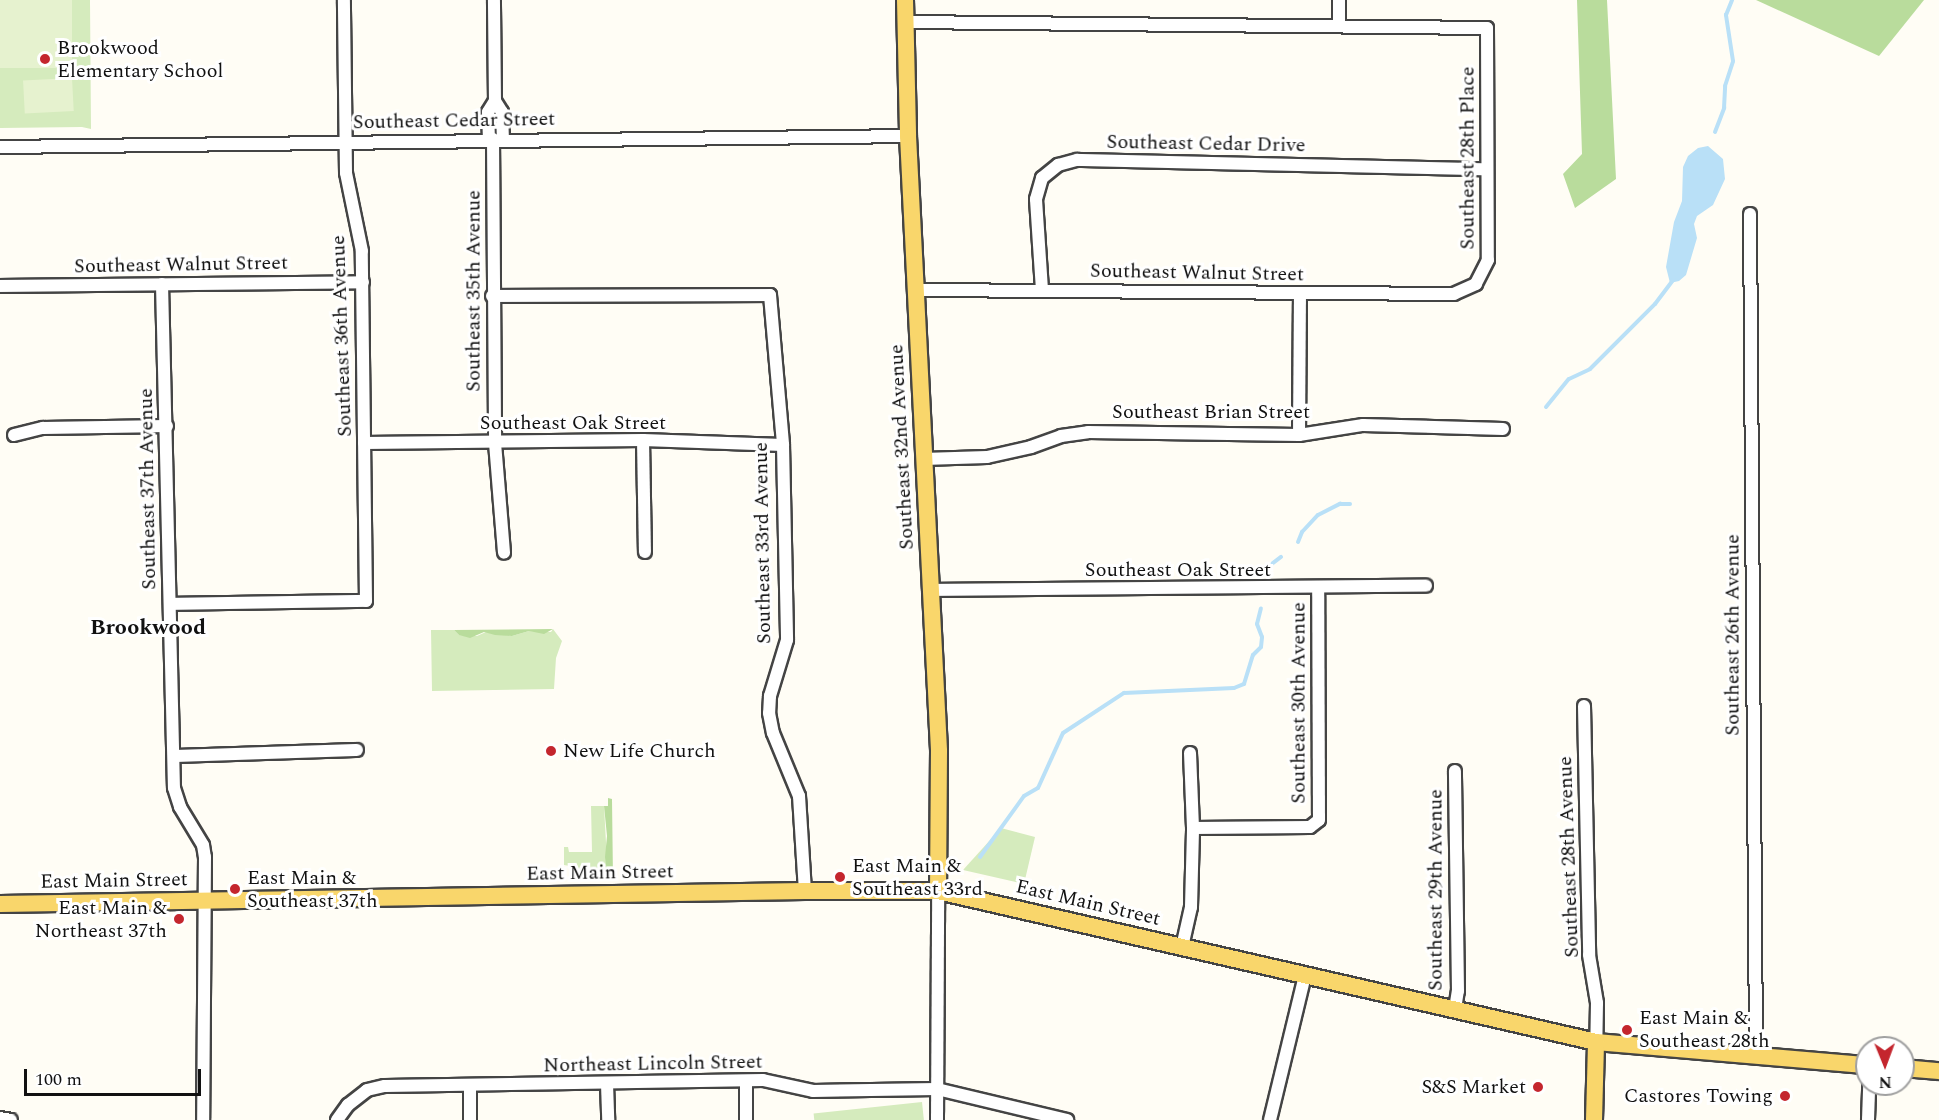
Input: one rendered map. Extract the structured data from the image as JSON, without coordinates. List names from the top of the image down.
{
  "streets": {
    "main road": ["Southeast 32nd Avenue", "East Main Street"],
    "street": [
      "Southeast Cedar Street",
      "Southeast Cedar Drive",
      "Southeast 28th Place",
      "Southeast Walnut Street",
      "Southeast 35th Avenue",
      "Southeast 36th Avenue",
      "Southeast Brian Street",
      "Southeast Oak Street",
      "Southeast 37th Avenue",
      "Southeast 33rd Avenue",
      "Southeast 26th Avenue",
      "Southeast 30th Avenue",
      "Southeast 28th Avenue",
      "Southeast 29th Avenue",
      "Northeast Lincoln Street"
    ]
  },
  "crossings": [
    ["Southeast Cedar Street", "Southeast 35th Avenue"],
    ["Southeast Cedar Street", "Southeast 36th Avenue"],
    ["Southeast Cedar Street", "Southeast 32nd Avenue"],
    ["Southeast Cedar Drive", "Southeast 28th Place"],
    ["Southeast Cedar Drive", "Southeast Walnut Street"],
    ["Southeast 28th Place", "Southeast Walnut Street"],
    ["Southeast Walnut Street", "Southeast 36th Avenue"],
    ["Southeast Walnut Street", "Southeast 32nd Avenue"],
    ["Southeast Walnut Street", "Southeast 37th Avenue"],
    ["Southeast 35th Avenue", "Southeast Oak Street"],
    ["Southeast 35th Avenue", "Southeast 33rd Avenue"],
    ["Southeast 36th Avenue", "Southeast Oak Street"],
    ["Southeast 36th Avenue", "Southeast 37th Avenue"],
    ["Southeast Brian Street", "Southeast 32nd Avenue"],
    ["Southeast Oak Street", "Southeast 32nd Avenue"],
    ["Southeast Oak Street", "Southeast 33rd Avenue"],
    ["Southeast Oak Street", "Southeast 30th Avenue"],
    ["Southeast 32nd Avenue", "East Main Street"],
    ["Southeast 37th Avenue", "East Main Street"],
    ["Southeast 33rd Avenue", "East Main Street"],
    ["Southeast 26th Avenue", "East Main Street"],
    ["Southeast 28th Avenue", "East Main Street"],
    ["East Main Street", "Southeast 29th Avenue"]
  ],
  "districts": ["Brookwood"],
  "places": [
    "Brookwood Elementary School",
    "New Life Church",
    "East Main & Southeast 33rd",
    "East Main & Southeast 37th",
    "East Main & Northeast 37th",
    "East Main & Southeast 28th",
    "S&S Market",
    "Castores Towing"
  ],
  "scale_bar": "100 m",
  "north": "bottom"
}
